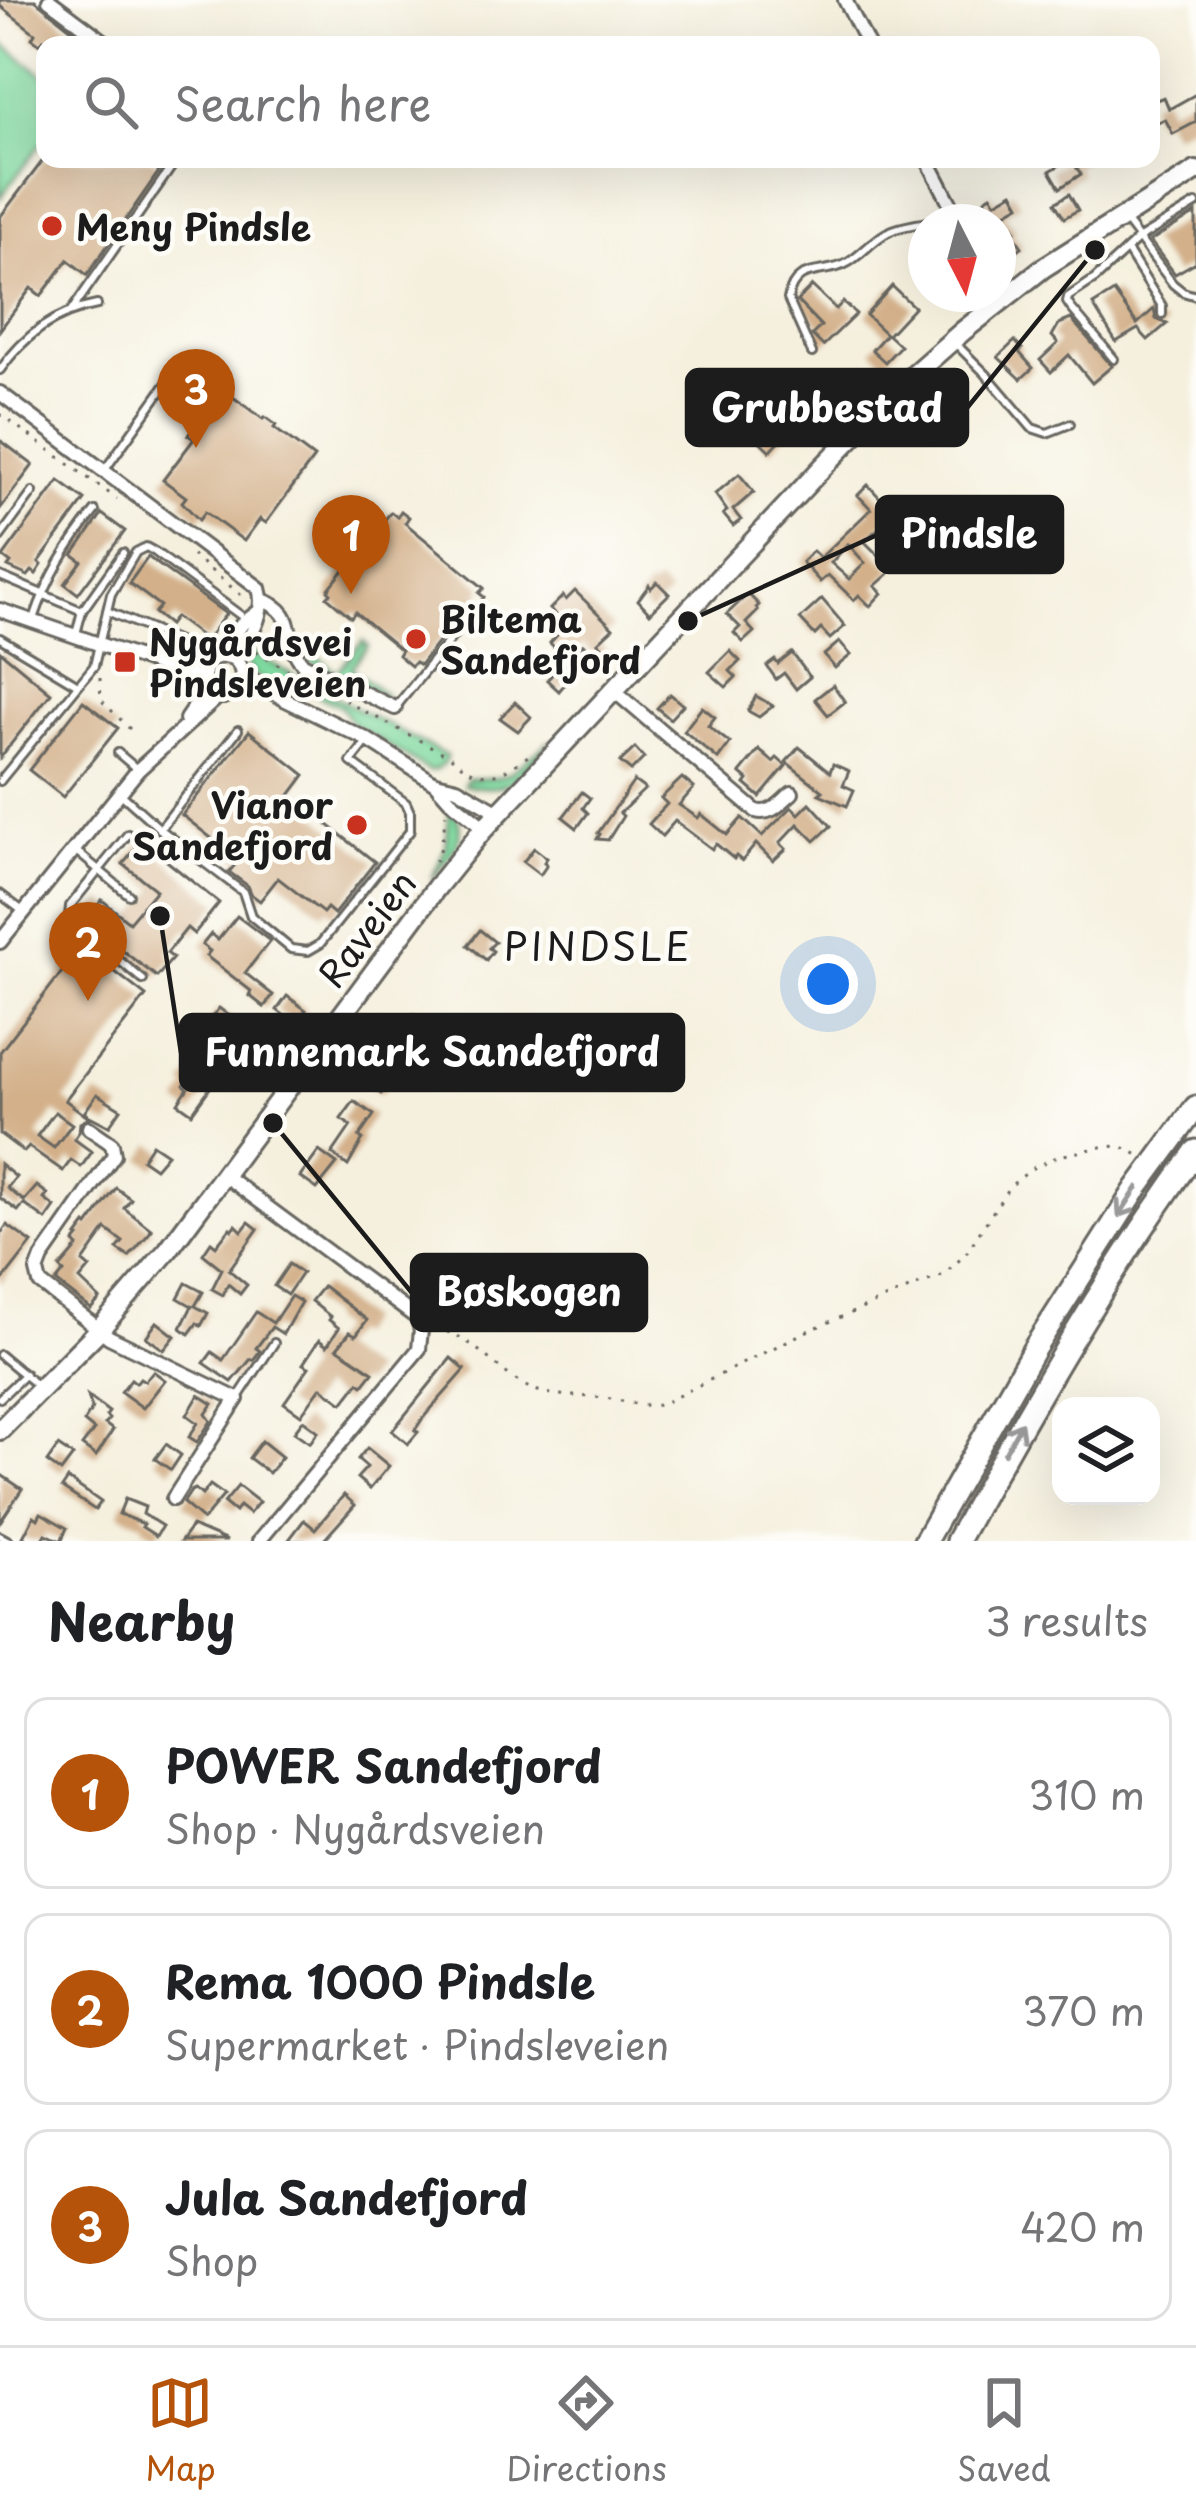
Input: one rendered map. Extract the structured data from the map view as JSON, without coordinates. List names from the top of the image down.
{
  "streets": {
    "main road": ["Raveien"]
  },
  "districts": ["PINDSLE"],
  "places": {
    "other": [
      "Meny Pindsle",
      "Grubbestad",
      "Pindsle",
      "Biltema Sandefjord",
      "Vianor Sandefjord",
      "Funnemark Sandefjord",
      "Bøskogen"
    ],
    "transit": ["Nygårdsvei Pindsleveien"]
  },
  "north": "bottom",
  "page": {
    "search": "Search here",
    "pins": ["3", "1", "2"],
    "heading": ["Nearby", "3 results"],
    "list": [
      {
        "mark": "1",
        "name": "POWER Sandefjord",
        "note": "Shop · Nygårdsveien",
        "value": "310 m"
      },
      {
        "mark": "2",
        "name": "Rema 1000 Pindsle",
        "note": "Supermarket · Pindsleveien",
        "value": "370 m"
      },
      {
        "mark": "3",
        "name": "Jula Sandefjord",
        "note": "Shop",
        "value": "420 m"
      }
    ],
    "nav": ["Map", "Directions", "Saved"]
  }
}
